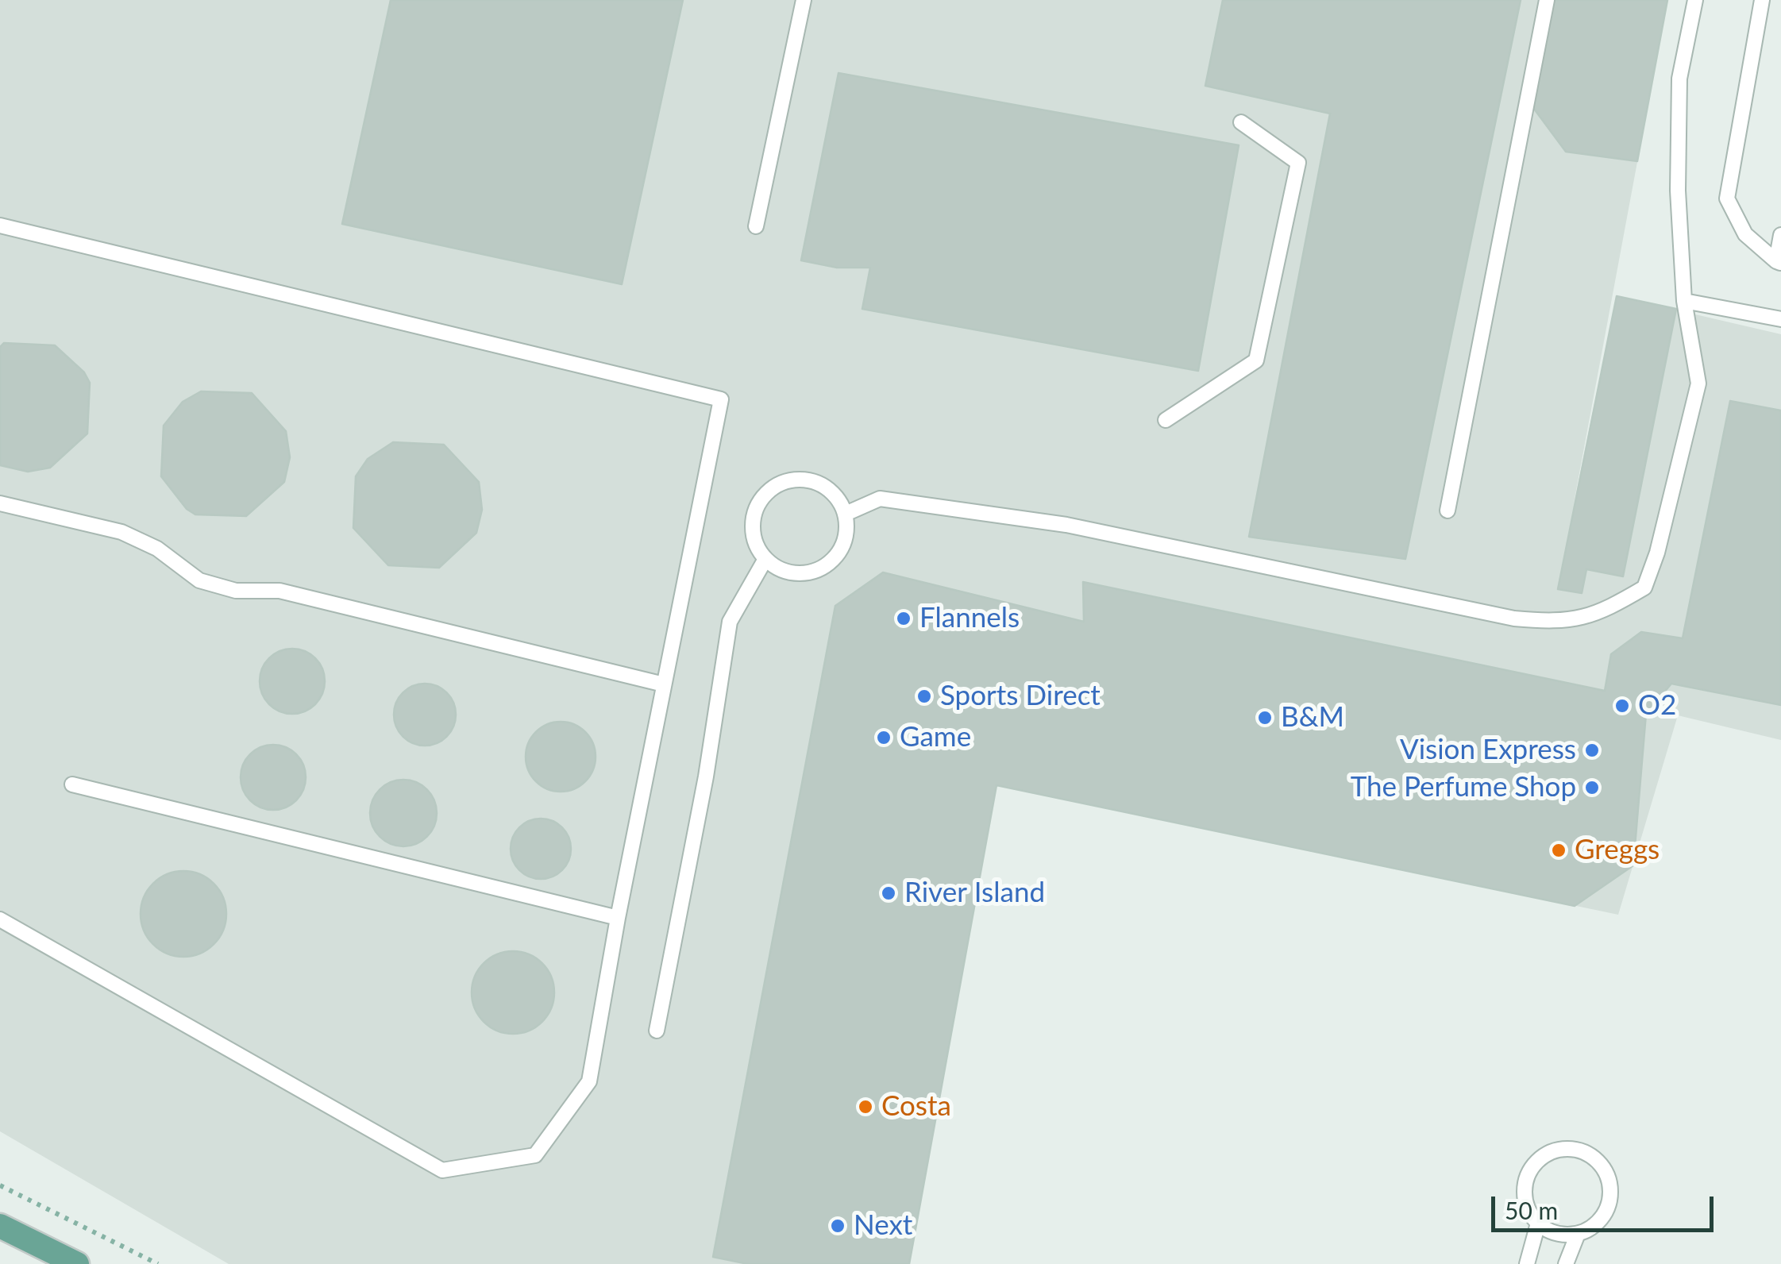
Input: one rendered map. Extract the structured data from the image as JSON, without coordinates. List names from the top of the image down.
{
  "places": [
    "Flannels",
    "Sports Direct",
    "O2",
    "B&M",
    "Game",
    "Vision Express",
    "The Perfume Shop",
    "Greggs",
    "River Island",
    "Costa",
    "Next"
  ],
  "scale_bar": "50 m"
}
